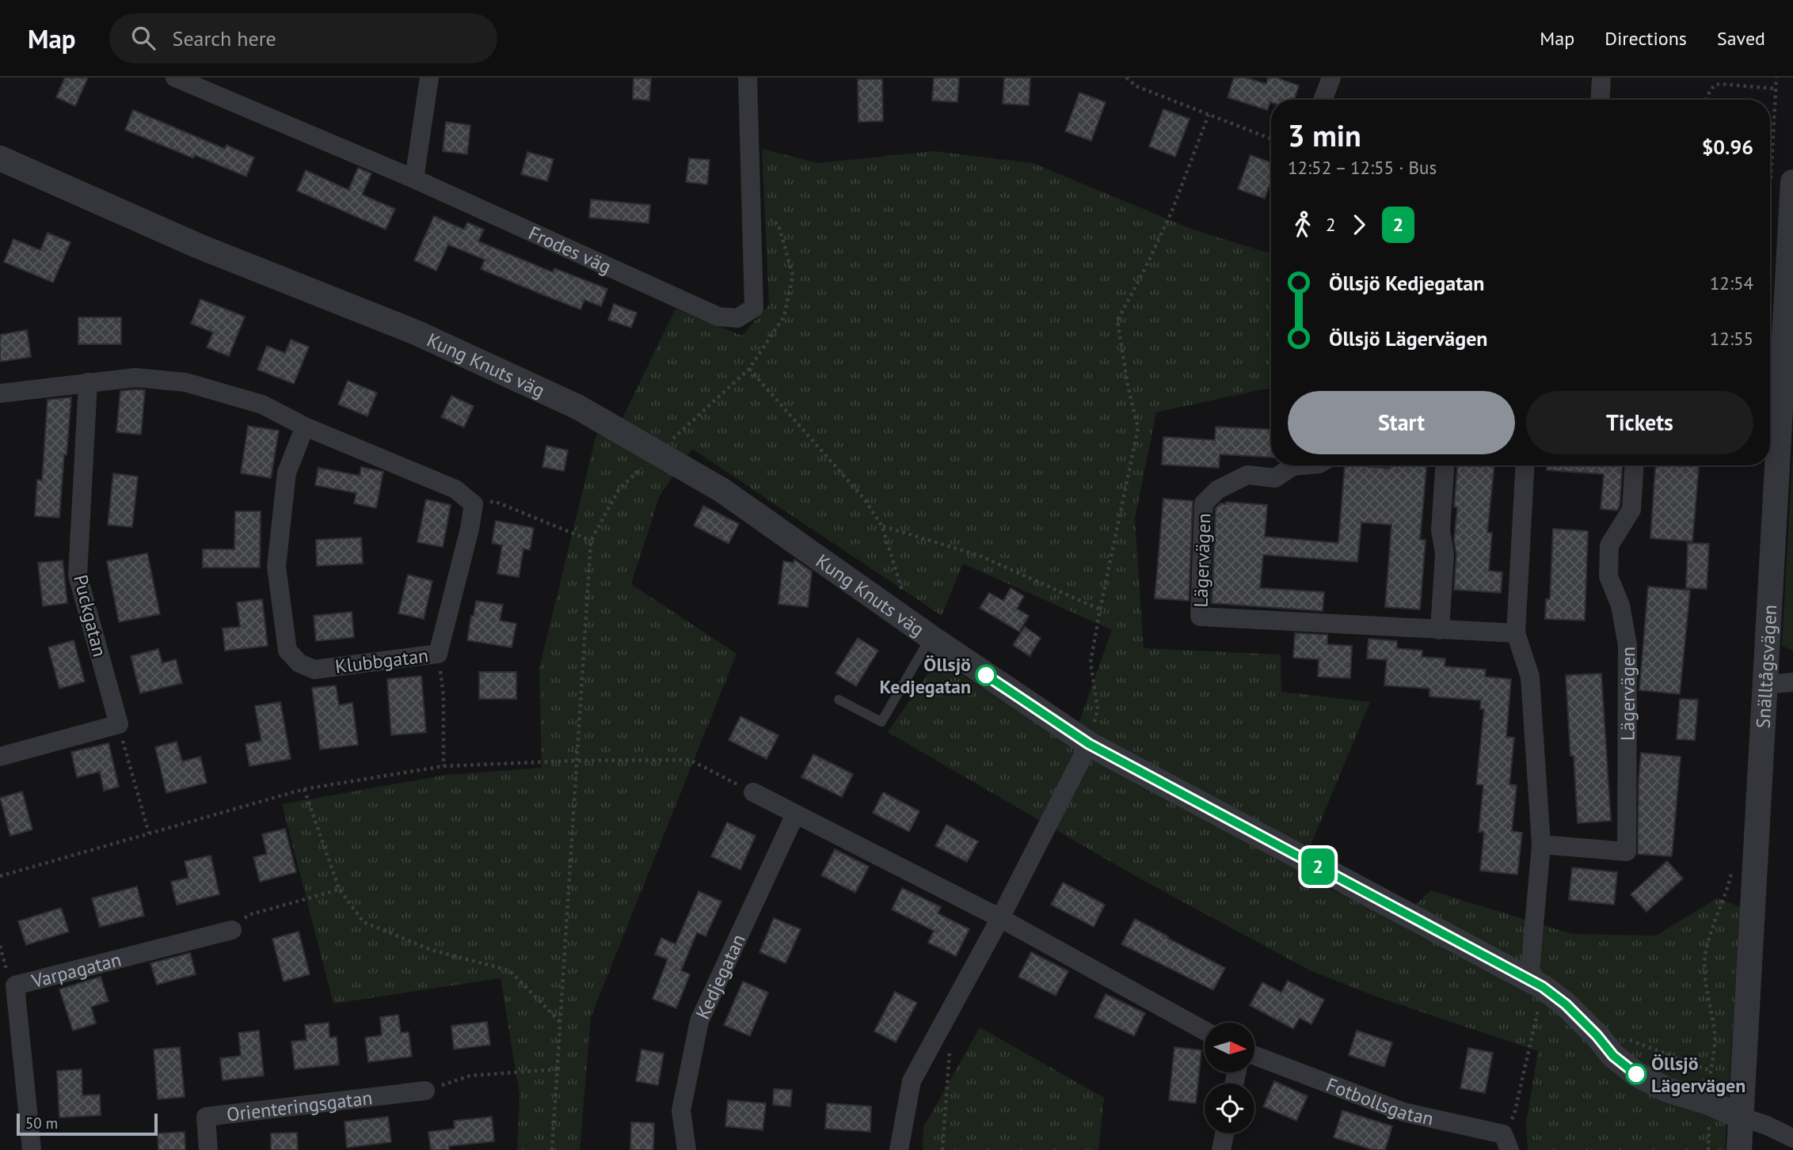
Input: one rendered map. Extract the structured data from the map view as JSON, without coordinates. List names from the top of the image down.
{
  "streets": {
    "street": [
      "Frodes väg",
      "Kung Knuts väg",
      "Lägervägen",
      "Puckgatan",
      "Klubbgatan",
      "Snälltågsvägen",
      "Varpagatan",
      "Kedjegatan",
      "Fotbollsgatan",
      "Orienteringsgatan"
    ]
  },
  "crossings": [
    ["Kung Knuts väg", "Snälltågsvägen"]
  ],
  "places": ["Öllsjö Kedjegatan", "Öllsjö Lägervägen"],
  "lines": ["bus line 2"],
  "scale_bar": "50 m",
  "north": "right",
  "page": {
    "header": "Map",
    "search": "Search here",
    "nav": ["Map", "Directions", "Saved"],
    "on_map": "2",
    "heading": ["3 min", "12:52 – 12:55 · Bus", "$0.96"],
    "legs": ["2", "2"],
    "list": [
      {
        "name": "Öllsjö Kedjegatan",
        "value": "12:54"
      },
      {
        "name": "Öllsjö Lägervägen",
        "value": "12:55"
      }
    ],
    "buttons": ["Start", "Tickets"],
    "scale": "50 m"
  }
}
